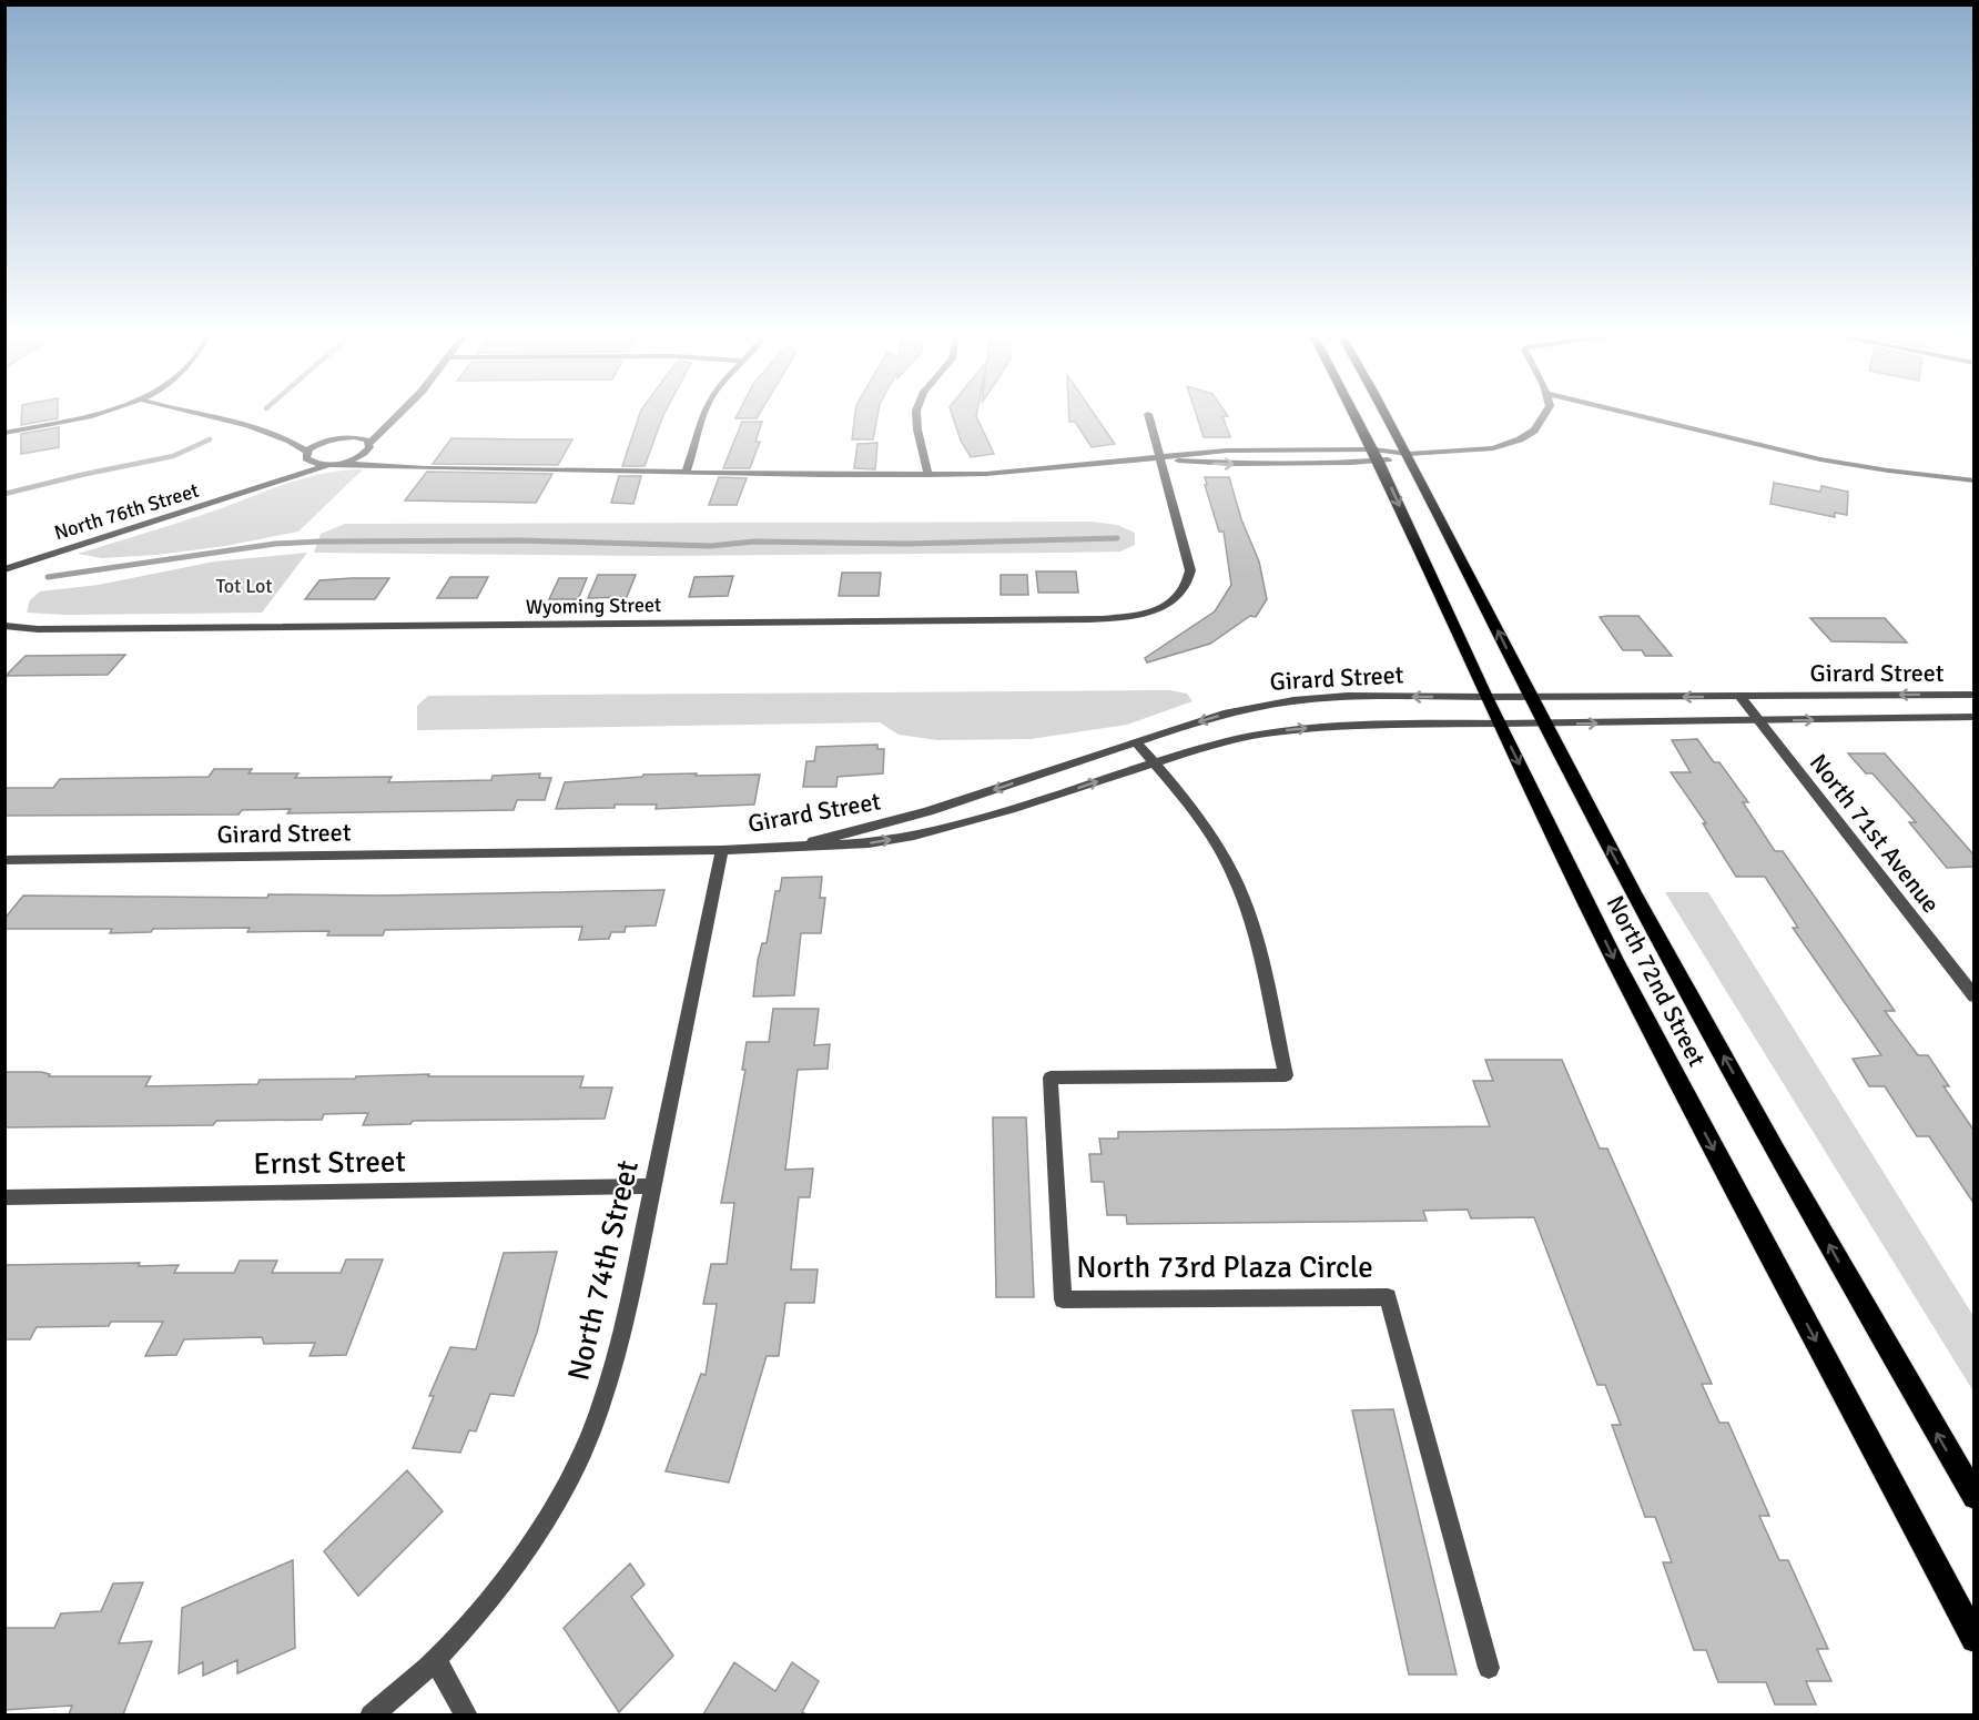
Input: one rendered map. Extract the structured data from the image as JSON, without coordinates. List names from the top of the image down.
{
  "streets": {
    "main road": ["North 72nd Street"],
    "street": [
      "North 76th Street",
      "Wyoming Street",
      "Girard Street",
      "North 71st Avenue",
      "Ernst Street",
      "North 73rd Plaza Circle",
      "North 74th Street"
    ]
  },
  "crossings": [
    ["Girard Street", "North 71st Avenue"],
    ["Girard Street", "North 72nd Street"],
    ["Girard Street", "North 73rd Plaza Circle"],
    ["Girard Street", "North 74th Street"],
    ["Ernst Street", "North 74th Street"]
  ],
  "parks": ["Tot Lot"]
}
